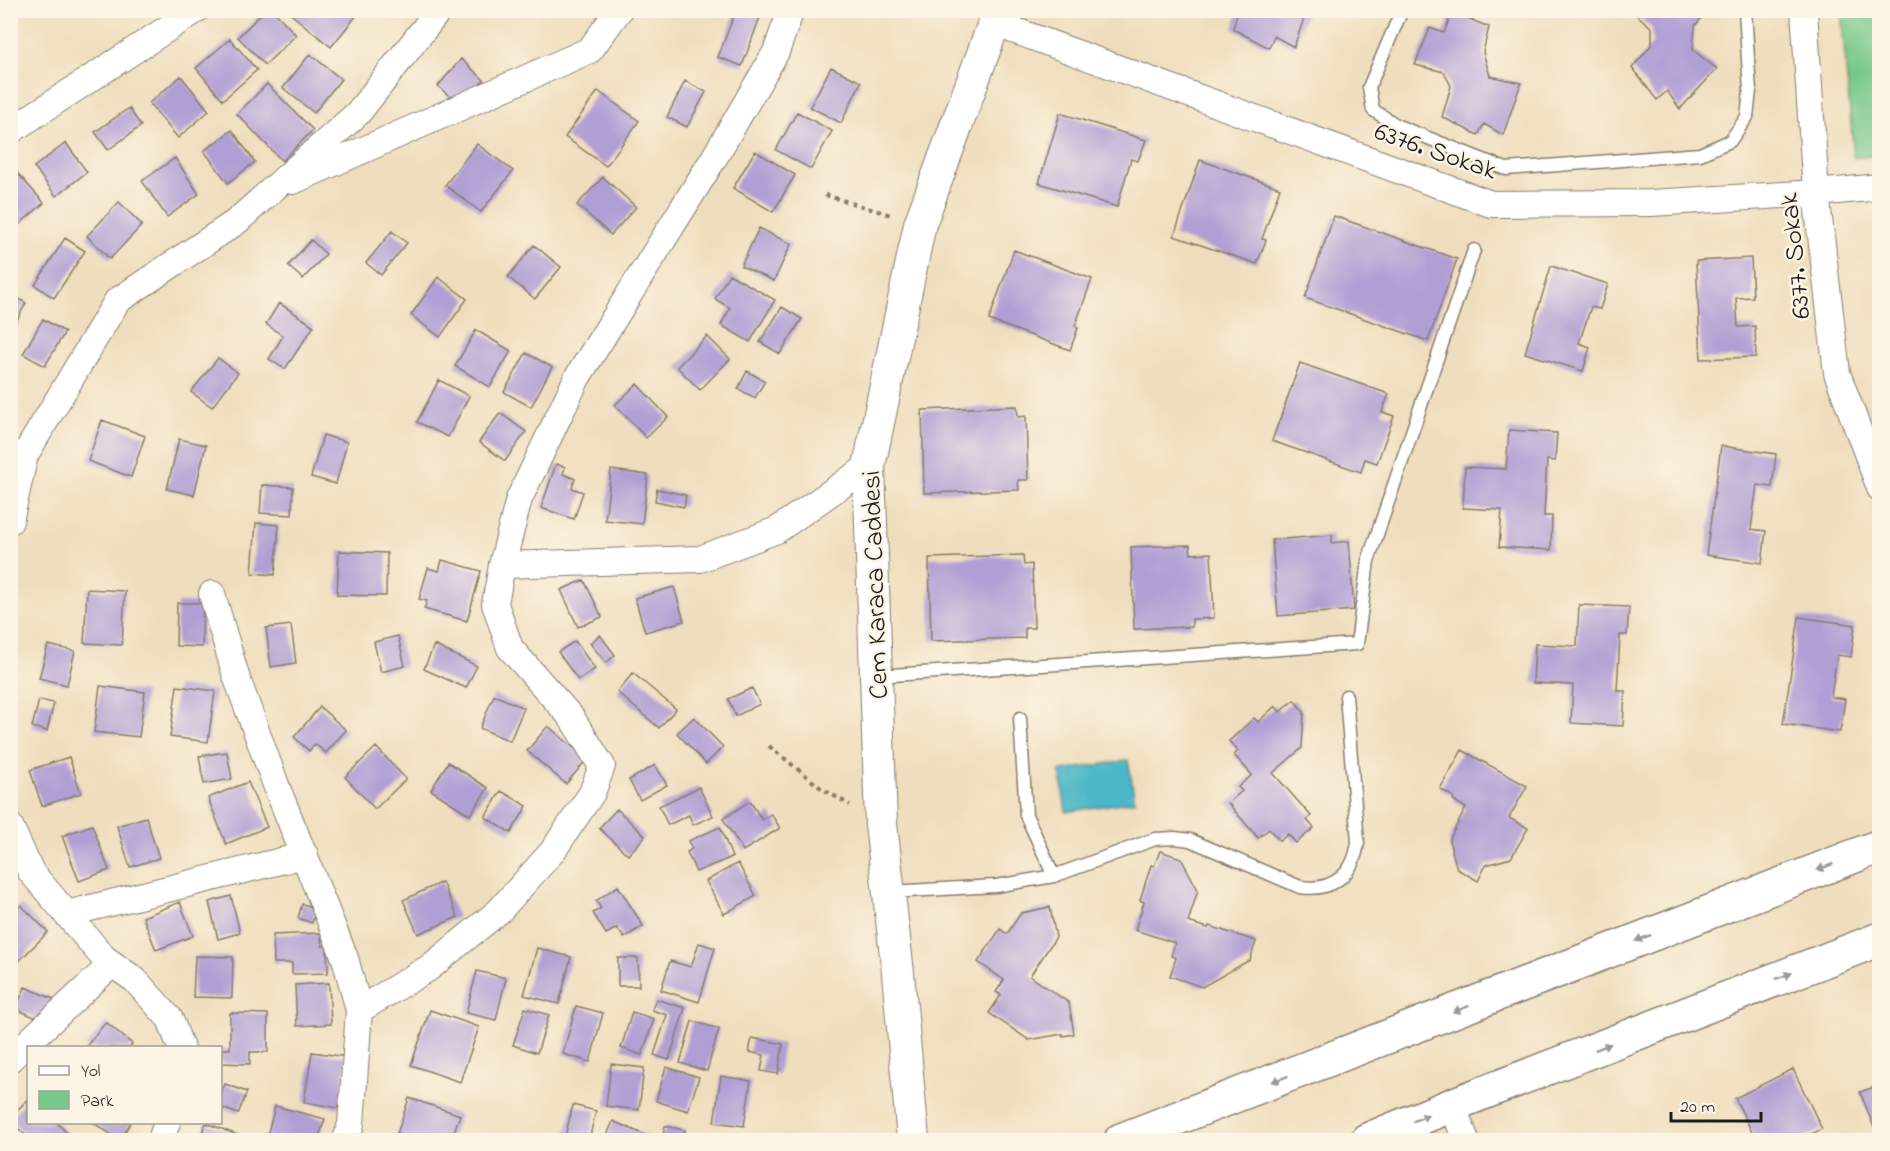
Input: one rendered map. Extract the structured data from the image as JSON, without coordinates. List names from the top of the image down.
{
  "streets": {
    "street": ["6376. Sokak", "6377. Sokak", "Cem Karaca Caddesi"]
  },
  "crossings": [
    ["6376. Sokak", "6377. Sokak"],
    ["6376. Sokak", "Cem Karaca Caddesi"]
  ],
  "legend": ["Yol", "Park"],
  "scale_bar": "20 m"
}
